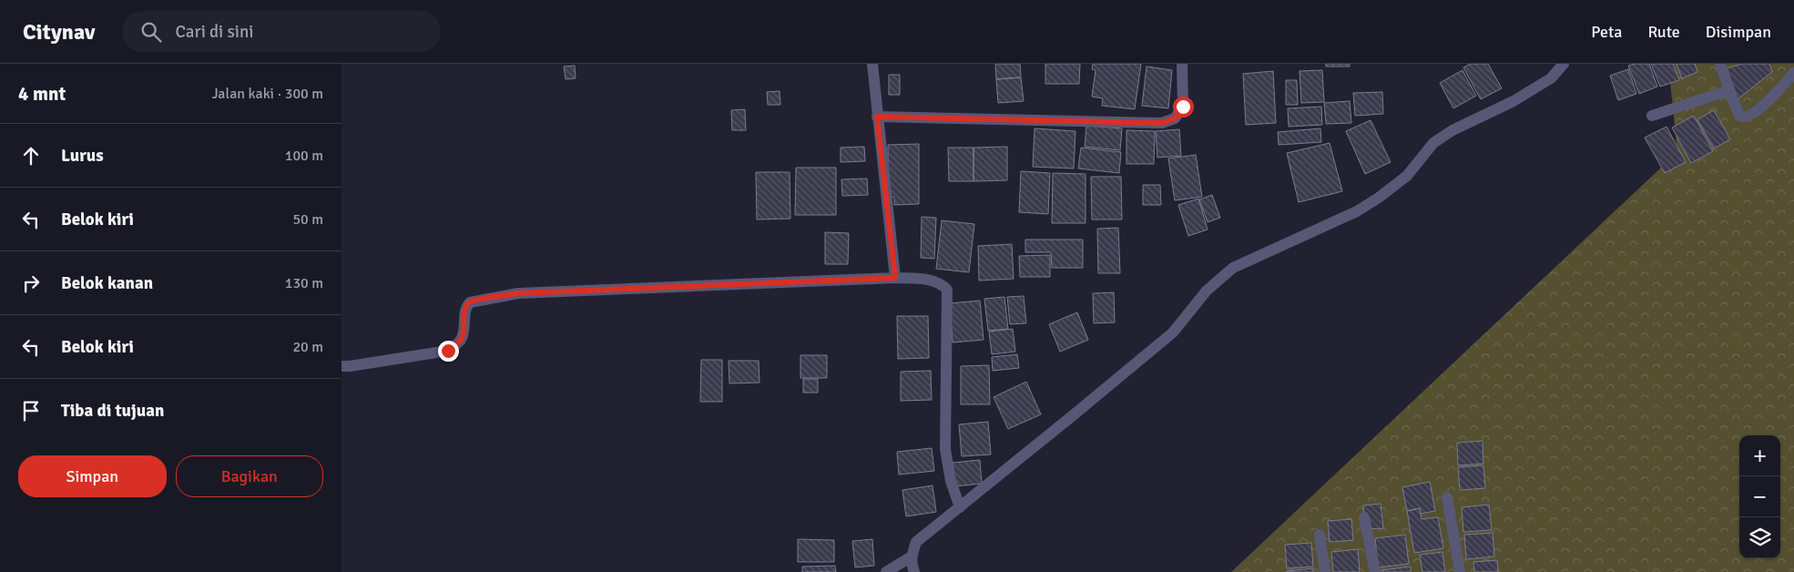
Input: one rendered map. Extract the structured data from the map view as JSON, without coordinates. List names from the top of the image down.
{
  "page": {
    "header": "Citynav",
    "search": "Cari di sini",
    "nav": ["Peta", "Rute", "Disimpan"],
    "heading": ["4 mnt", "Jalan kaki · 300 m"],
    "list": [
      ["Lurus", "100 m"],
      ["Belok kiri", "50 m"],
      ["Belok kanan", "130 m"],
      ["Belok kiri", "20 m"],
      "Tiba di tujuan"
    ],
    "map_buttons": ["+", "−"],
    "buttons": ["Simpan", "Bagikan"]
  }
}
